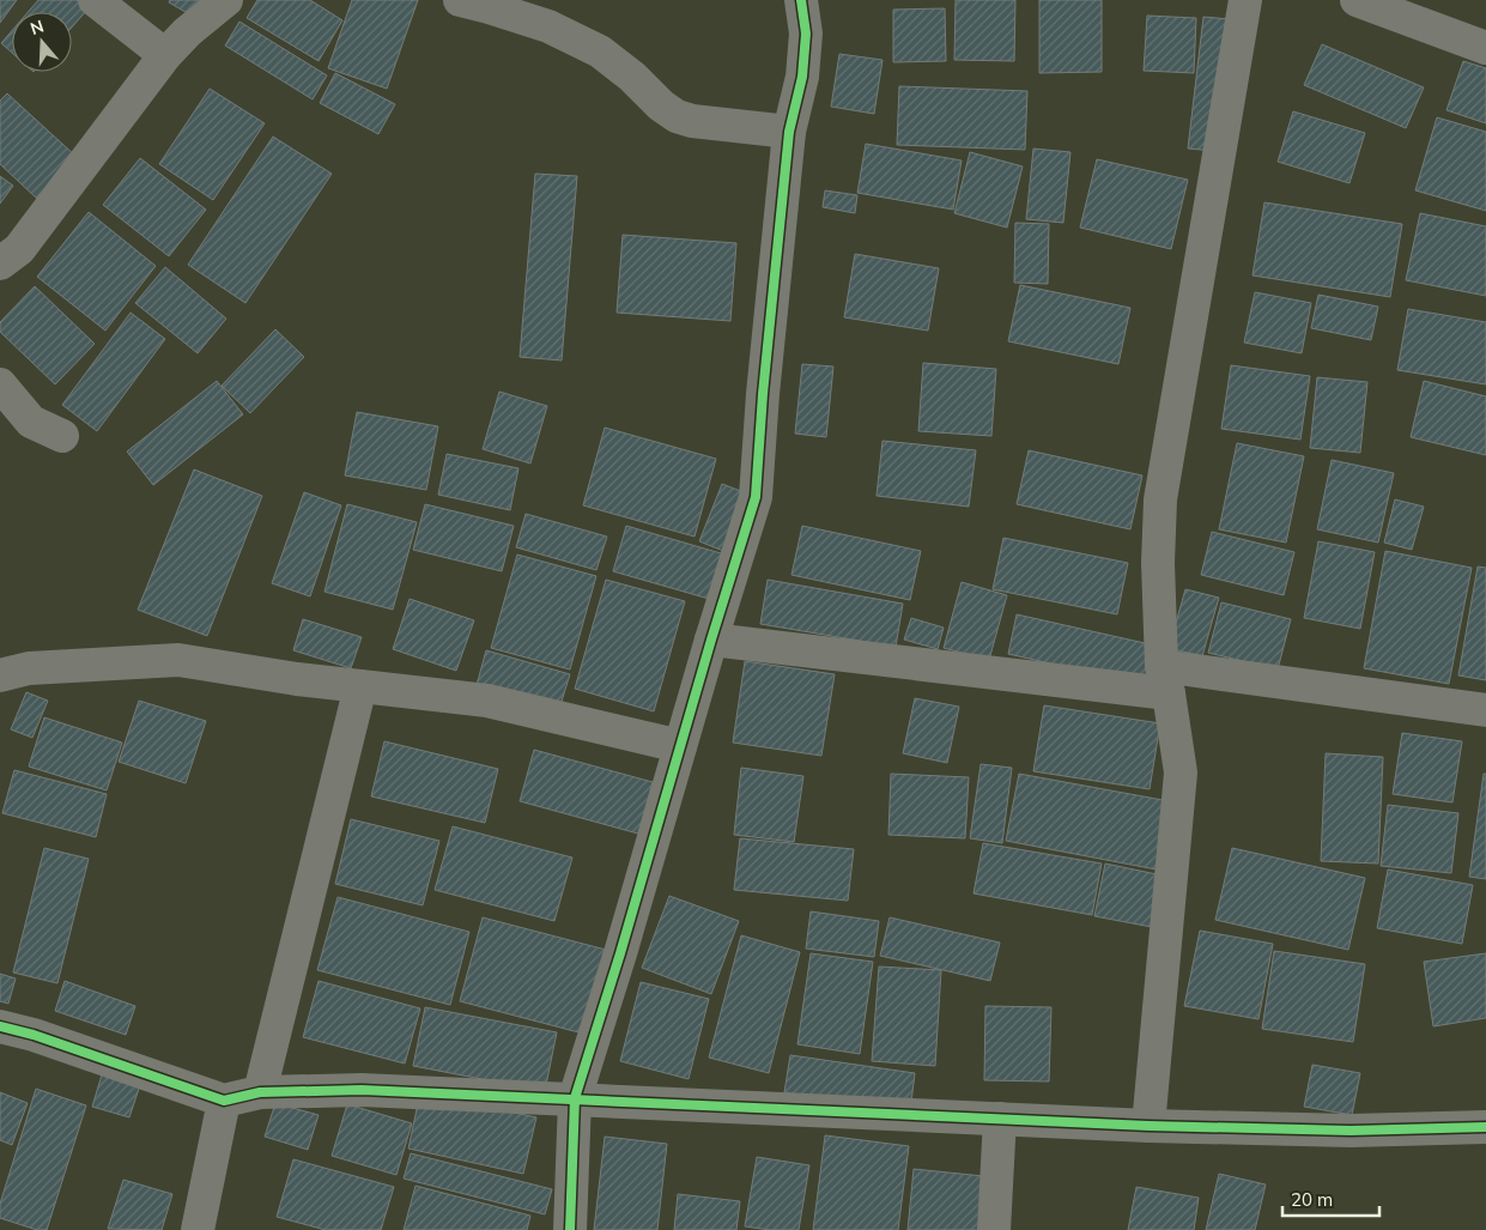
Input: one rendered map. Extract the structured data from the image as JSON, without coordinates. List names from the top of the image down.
{
  "scale_bar": "20 m",
  "north": "top"
}
